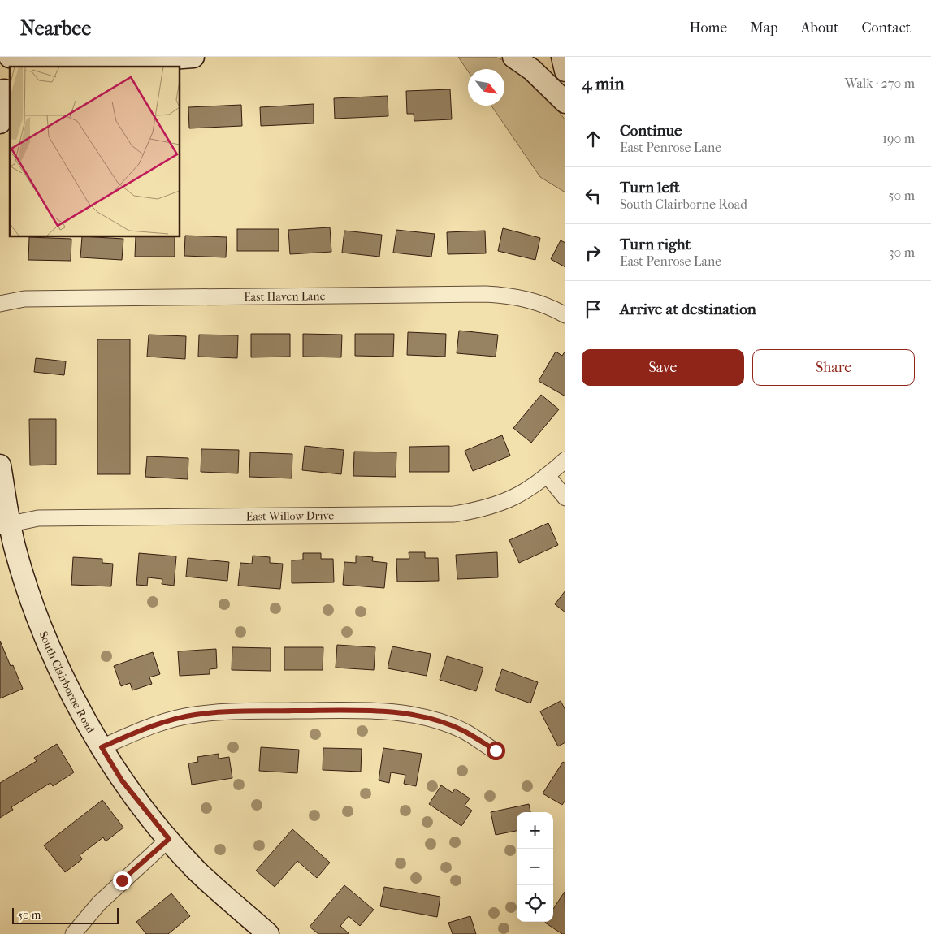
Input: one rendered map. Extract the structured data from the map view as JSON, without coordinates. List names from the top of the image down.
{
  "streets": {
    "street": ["East Haven Lane", "East Willow Drive", "South Clairborne Road"]
  },
  "crossings": [
    ["East Willow Drive", "South Clairborne Road"]
  ],
  "scale_bar": "50 m",
  "north": "bottom right",
  "page": {
    "header": "Nearbee",
    "nav": [
      "Home",
      "Map",
      "About",
      "Contact"
    ],
    "heading": ["4 min", "Walk · 270 m"],
    "list": [
      ["Continue", "East Penrose Lane", "190 m"],
      ["Turn left", "South Clairborne Road", "50 m"],
      ["Turn right", "East Penrose Lane", "30 m"],
      "Arrive at destination"
    ],
    "buttons": ["Save", "Share"],
    "map_buttons": ["+", "−"],
    "scale": "50 m"
  }
}
